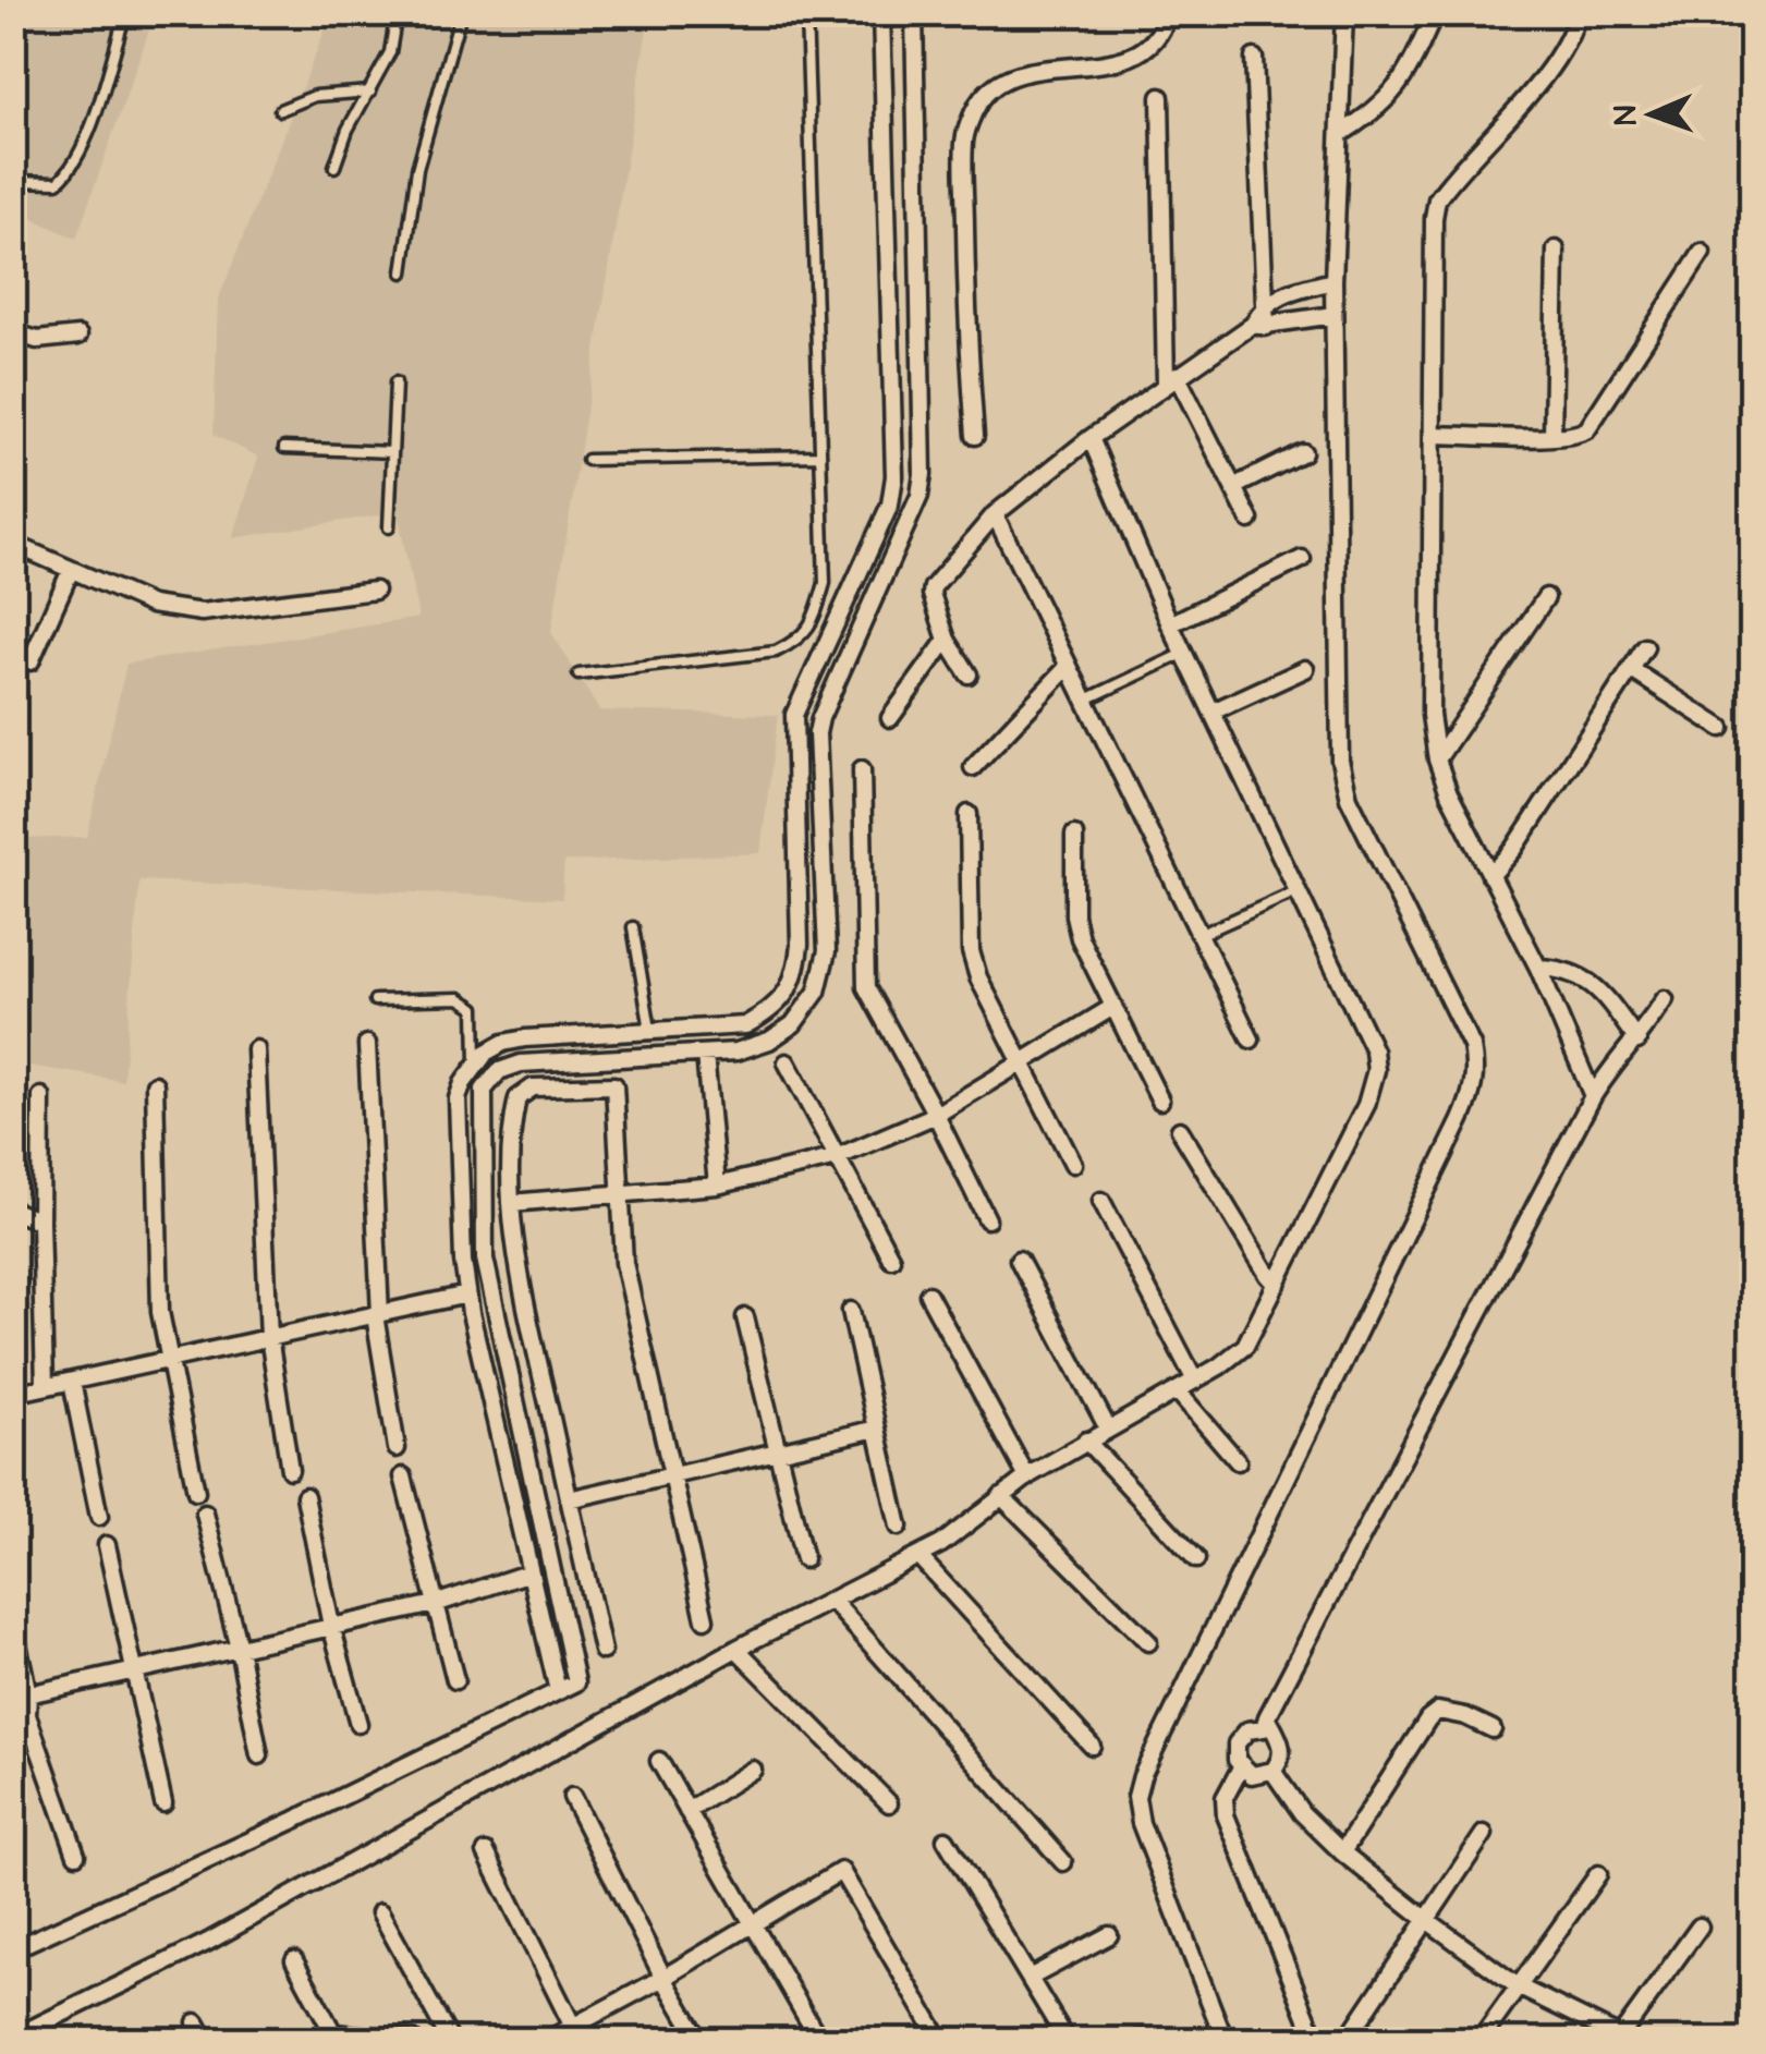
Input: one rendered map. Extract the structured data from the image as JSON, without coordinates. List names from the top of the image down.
{
  "north": "left"
}
